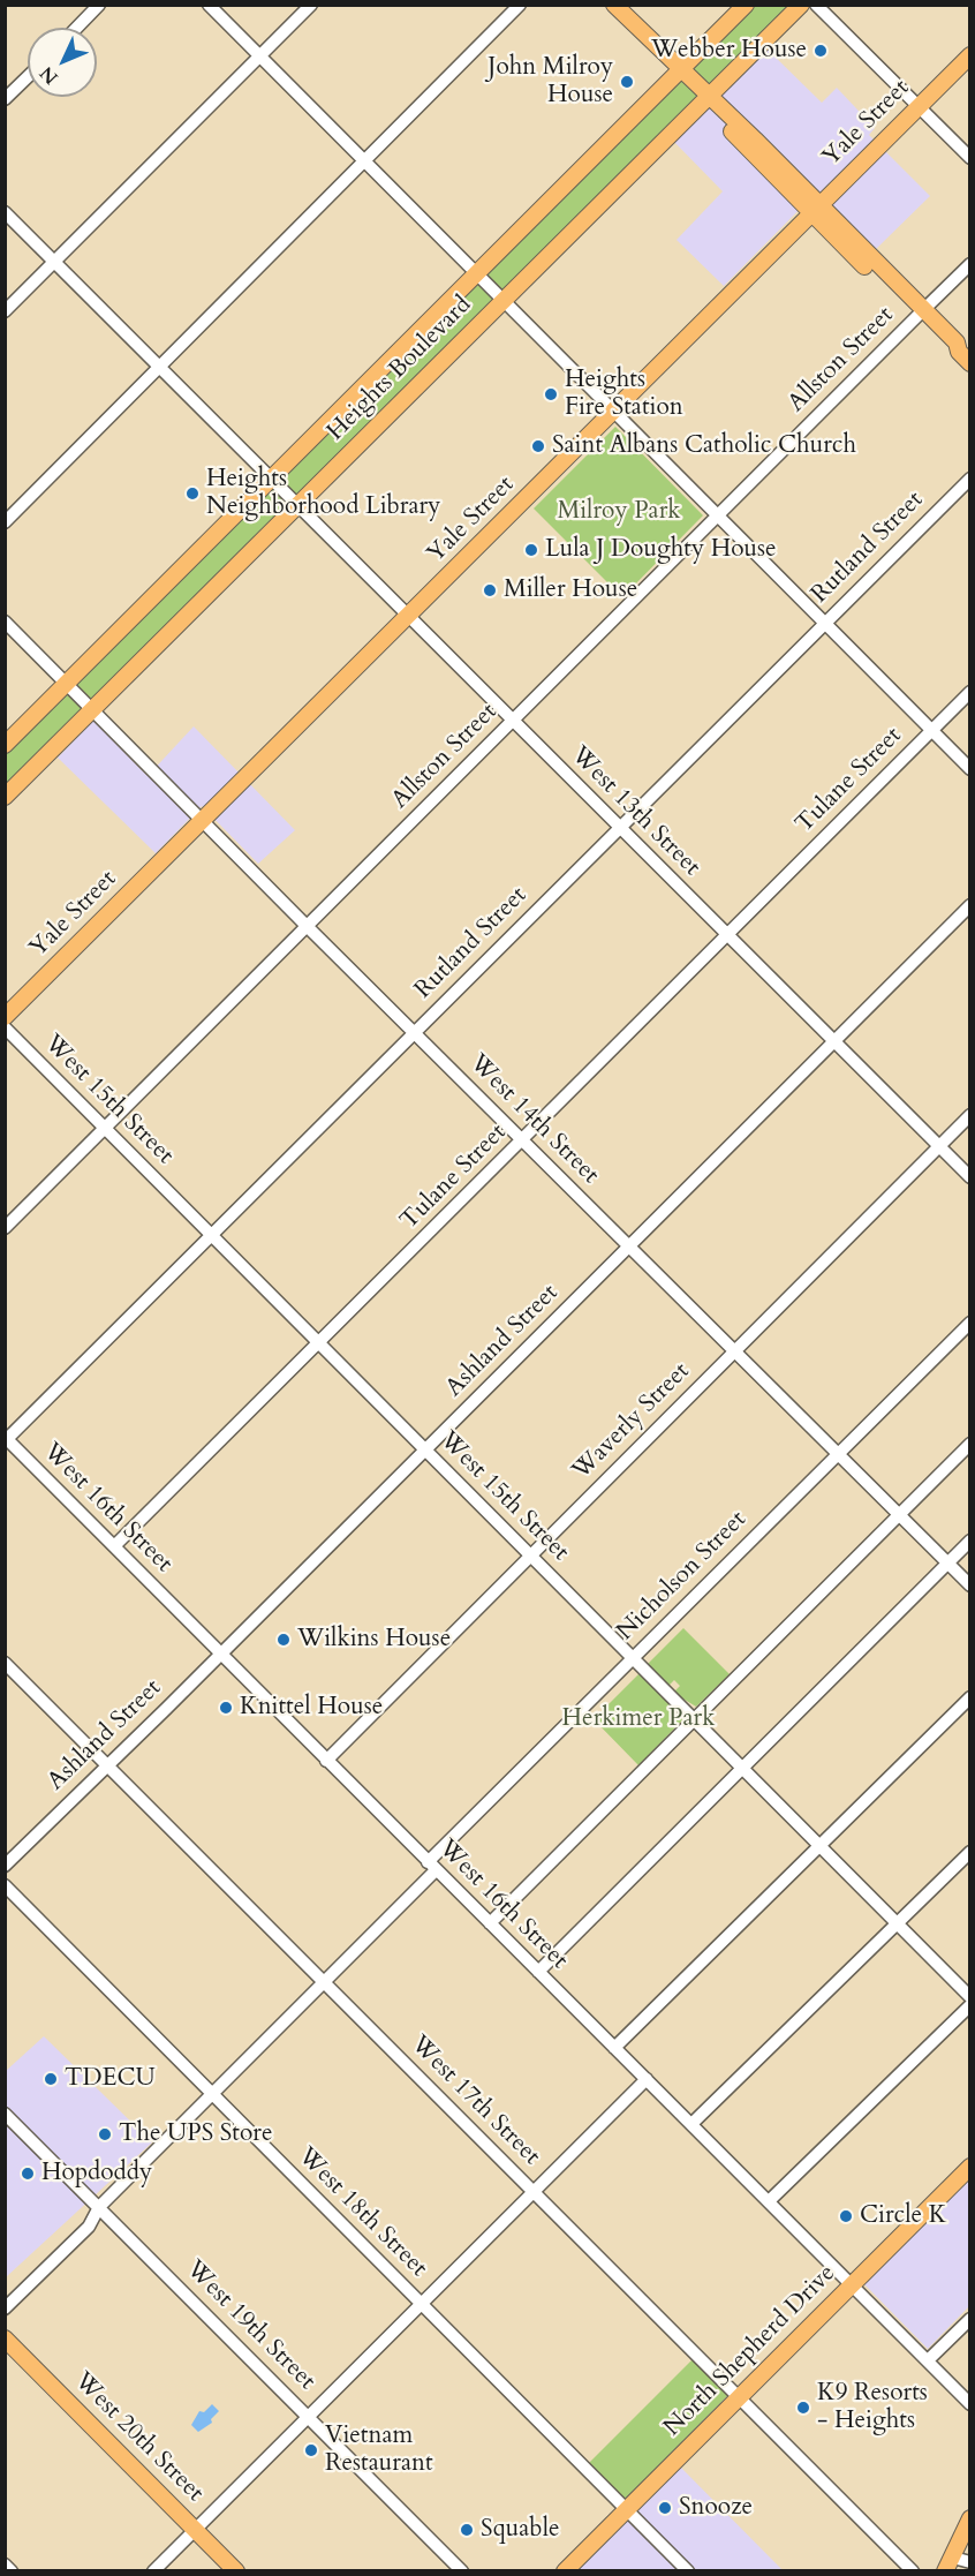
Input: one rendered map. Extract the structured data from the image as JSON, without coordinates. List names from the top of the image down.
{
  "streets": {
    "main road": [
      "Yale Street",
      "Heights Boulevard",
      "North Shepherd Drive",
      "West 20th Street"
    ],
    "street": [
      "Allston Street",
      "Rutland Street",
      "Tulane Street",
      "West 13th Street",
      "West 15th Street",
      "West 14th Street",
      "Ashland Street",
      "Waverly Street",
      "West 16th Street",
      "Nicholson Street",
      "West 17th Street",
      "West 18th Street",
      "West 19th Street"
    ]
  },
  "crossings": [
    ["Yale Street", "West 13th Street"],
    ["Yale Street", "West 14th Street"],
    ["Allston Street", "West 13th Street"],
    ["Allston Street", "West 15th Street"],
    ["Allston Street", "West 14th Street"],
    ["Heights Boulevard", "West 13th Street"],
    ["Heights Boulevard", "West 14th Street"],
    ["Rutland Street", "West 13th Street"],
    ["Rutland Street", "West 15th Street"],
    ["Rutland Street", "West 14th Street"],
    ["Rutland Street", "West 16th Street"],
    ["Tulane Street", "West 13th Street"],
    ["Tulane Street", "West 15th Street"],
    ["Tulane Street", "West 14th Street"],
    ["Tulane Street", "West 16th Street"],
    ["West 13th Street", "Ashland Street"],
    ["West 13th Street", "Waverly Street"],
    ["West 15th Street", "Ashland Street"],
    ["West 15th Street", "Waverly Street"],
    ["West 15th Street", "Nicholson Street"],
    ["West 14th Street", "Ashland Street"],
    ["West 14th Street", "Waverly Street"],
    ["West 14th Street", "Nicholson Street"],
    ["Ashland Street", "West 16th Street"],
    ["Ashland Street", "West 17th Street"],
    ["Waverly Street", "West 16th Street"],
    ["West 16th Street", "Nicholson Street"],
    ["West 16th Street", "North Shepherd Drive"],
    ["Nicholson Street", "West 17th Street"],
    ["Nicholson Street", "West 18th Street"],
    ["Nicholson Street", "West 19th Street"],
    ["West 17th Street", "North Shepherd Drive"],
    ["West 18th Street", "North Shepherd Drive"]
  ],
  "parks": ["Milroy Park", "Herkimer Park"],
  "places": [
    "Webber House",
    "John Milroy House",
    "Heights Fire Station",
    "Saint Albans Catholic Church",
    "Heights Neighborhood Library",
    "Lula J Doughty House",
    "Miller House",
    "Wilkins House",
    "Knittel House",
    "TDECU",
    "The UPS Store",
    "Hopdoddy",
    "Circle K",
    "K9 Resorts - Heights",
    "Vietnam Restaurant",
    "Snooze",
    "Squable"
  ],
  "north": "bottom left"
}
